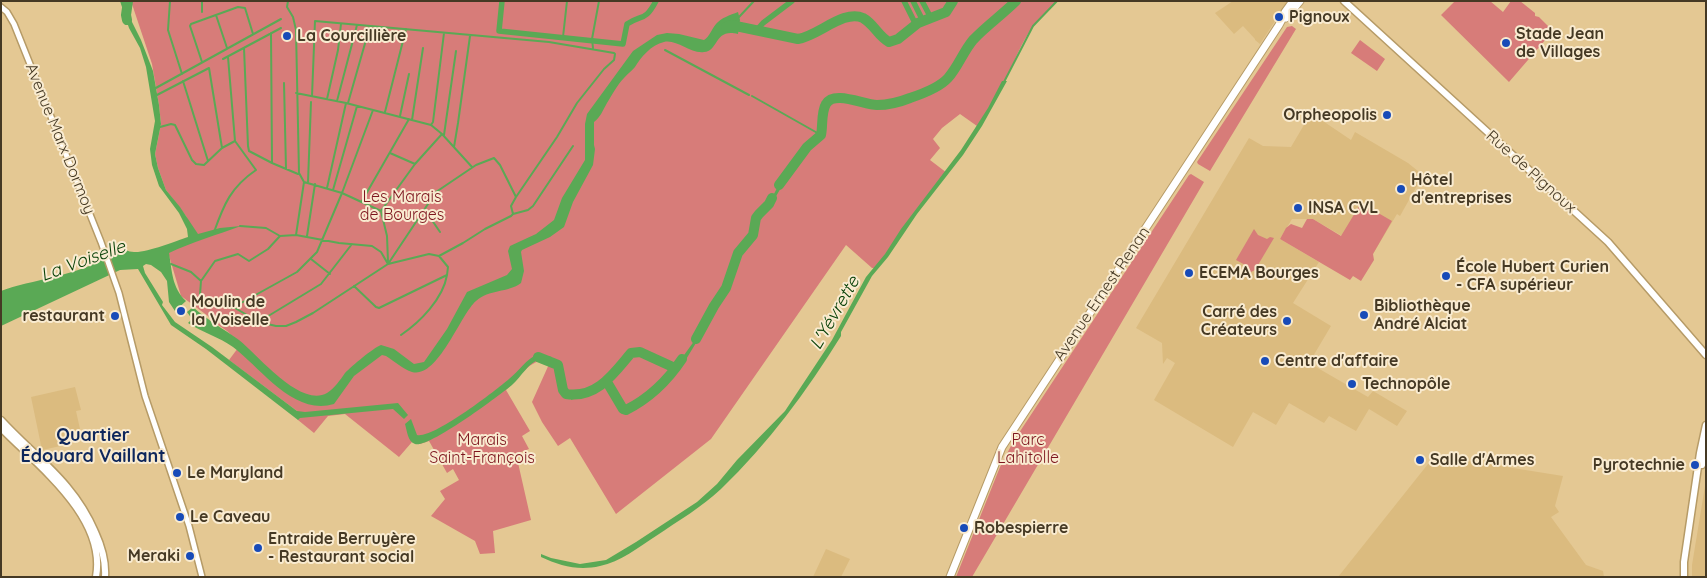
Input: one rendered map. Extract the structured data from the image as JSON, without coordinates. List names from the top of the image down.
{
  "streets": {
    "main road": ["Rue de Pignoux", "Avenue Ernest Renan"],
    "street": ["Avenue Marx Dormoy"]
  },
  "districts": ["Quartier Édouard Vaillant"],
  "water": ["La Voiselle", "L'Yévrette"],
  "parks": ["Les Marais de Bourges", "Marais Saint-François", "Parc Lahitolle"],
  "places": [
    "Pignoux",
    "La Courcillière",
    "Stade Jean de Villages",
    "Orpheopolis",
    "Hôtel d'entreprises",
    "INSA CVL",
    "ECEMA Bourges",
    "École Hubert Curien - CFA supérieur",
    "Moulin de la Voiselle",
    "Bibliothèque André Alciat",
    "restaurant",
    "Carré des Créateurs",
    "Centre d'affaire",
    "Technopôle",
    "Salle d'Armes",
    "Pyrotechnie",
    "Le Maryland",
    "Le Caveau",
    "Robespierre",
    "Entraide Berruyère - Restaurant social",
    "Meraki"
  ]
}
